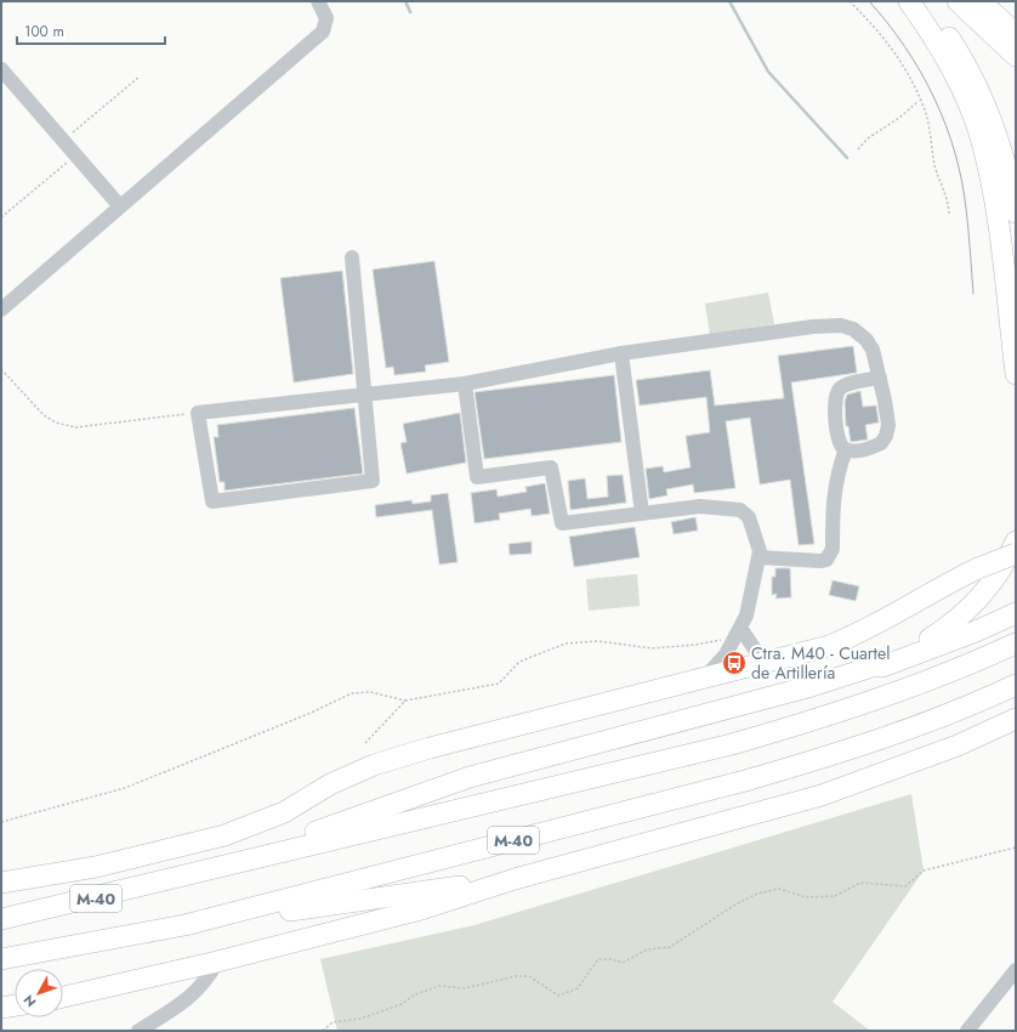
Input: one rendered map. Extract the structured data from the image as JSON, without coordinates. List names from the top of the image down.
{
  "streets": {
    "highway": ["M-40"]
  },
  "places": {
    "bus stop": ["Ctra. M40 - Cuartel de Artillería"]
  },
  "scale_bar": "100 m",
  "north": "bottom left"
}
